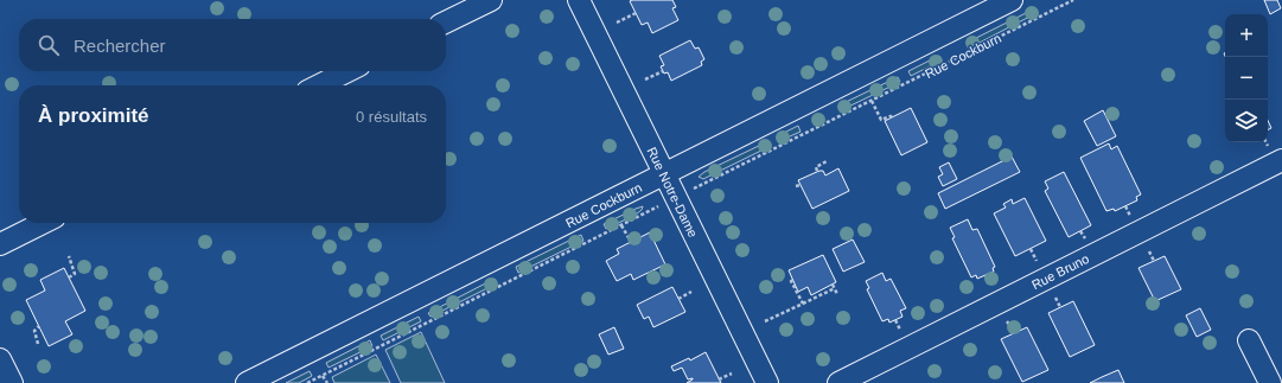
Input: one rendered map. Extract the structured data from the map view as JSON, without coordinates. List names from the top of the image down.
{
  "streets": {
    "street": ["Rue Cockburn", "Rue Notre-Dame", "Rue Bruno"]
  },
  "crossings": [
    ["Rue Cockburn", "Rue Notre-Dame"]
  ],
  "page": {
    "map_buttons": ["+", "−"],
    "search": "Rechercher",
    "heading": ["À proximité", "0 résultats"]
  }
}
